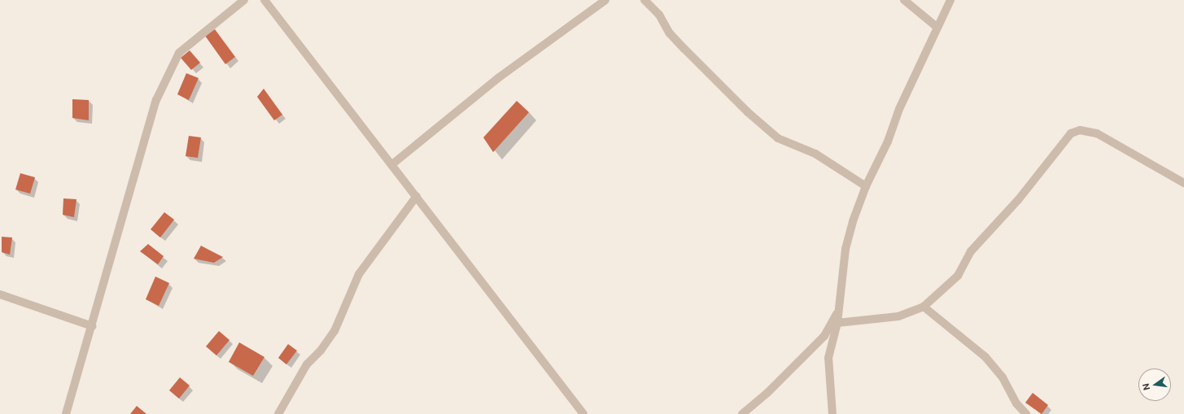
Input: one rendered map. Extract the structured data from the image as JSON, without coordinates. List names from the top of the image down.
{
  "north": "left"
}
